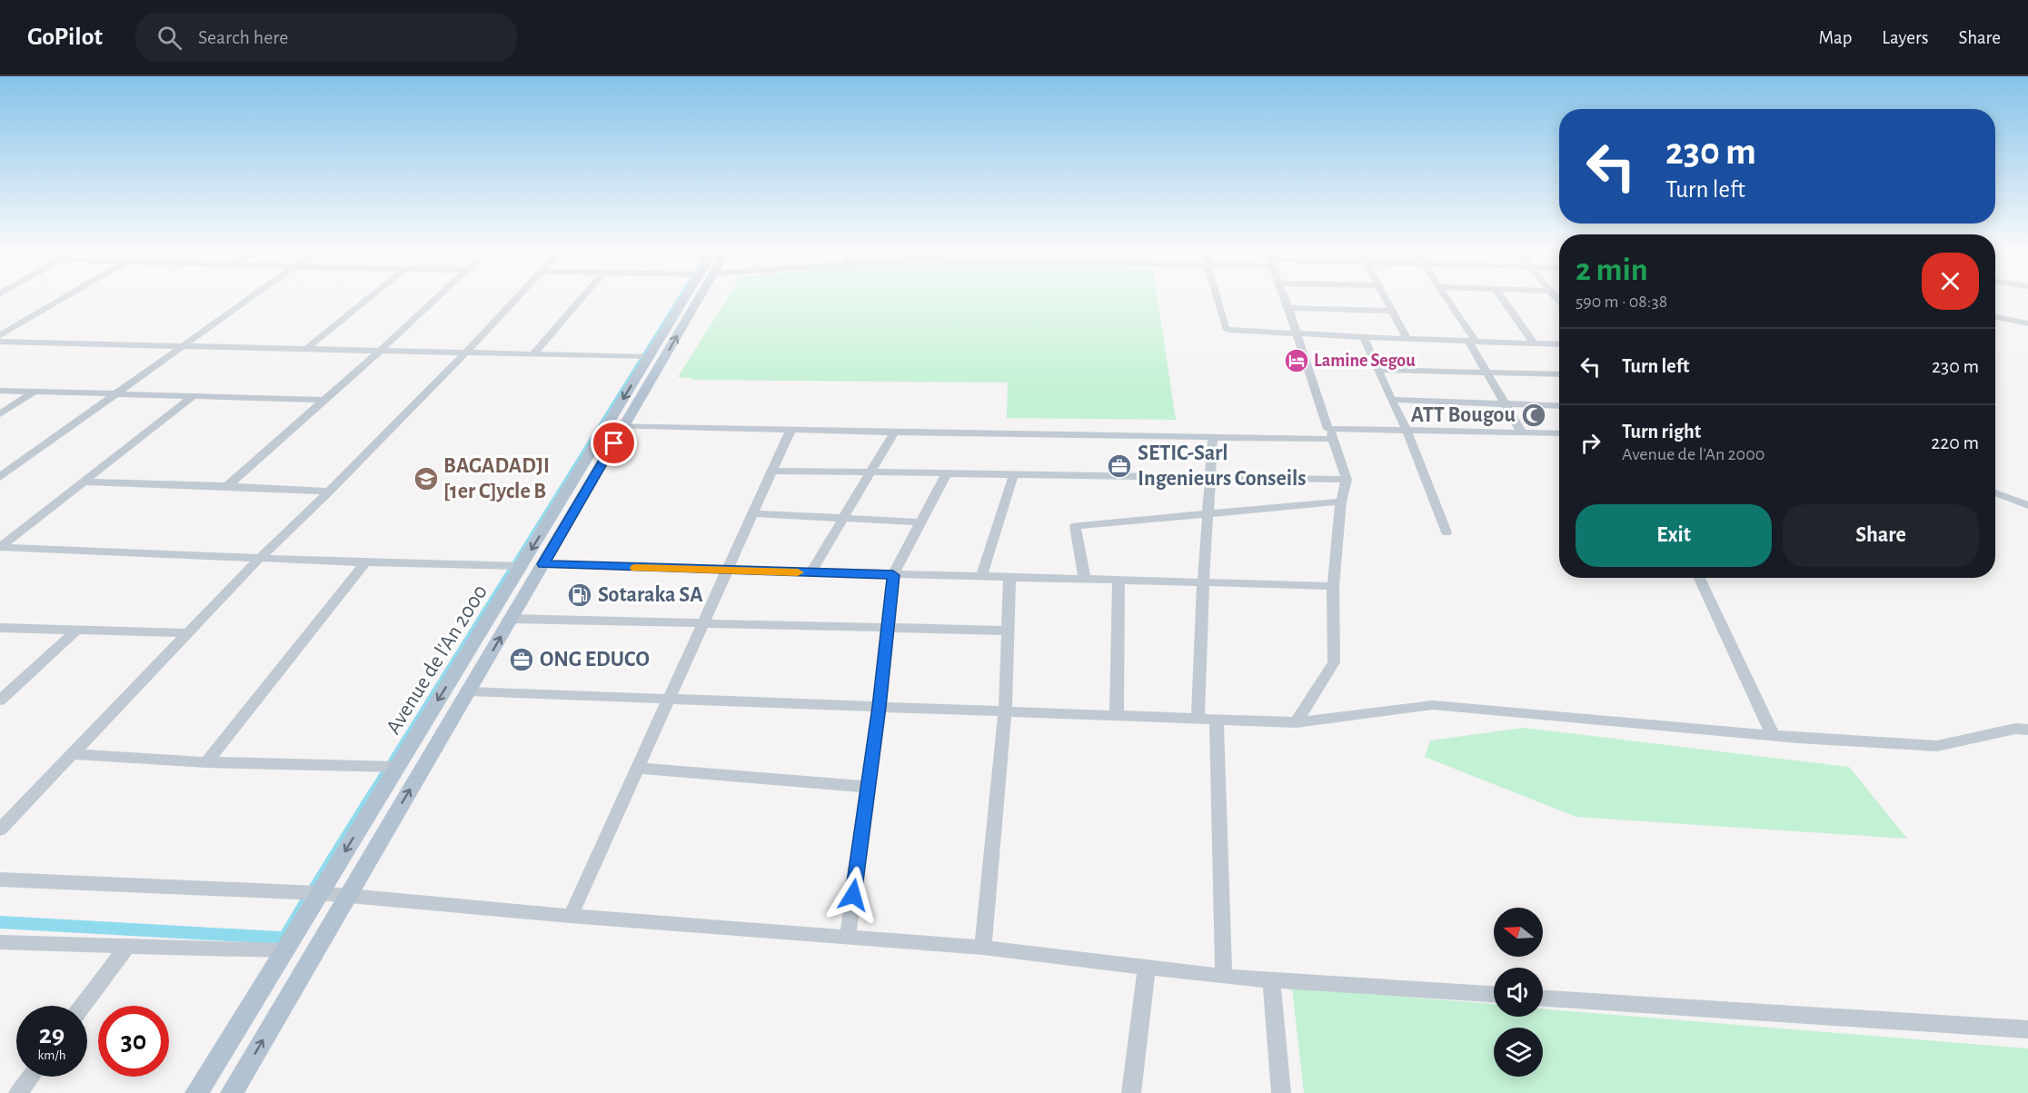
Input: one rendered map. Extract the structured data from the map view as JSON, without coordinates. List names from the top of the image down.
{
  "streets": {
    "main road": ["Avenue de l'An 2000"]
  },
  "places": {
    "hotel": ["Lamine Segou"],
    "mosque": ["ATT Bougou"],
    "office": ["SETIC-Sarl Ingenieurs Conseils", "ONG EDUCO"],
    "school or university": ["BAGADADJI [1er C]ycle B"],
    "fuel station": ["Sotaraka SA"]
  },
  "north": "left",
  "page": {
    "header": "GoPilot",
    "search": "Search here",
    "nav": ["Map", "Layers", "Share"],
    "turn": ["230 m", "Turn left"],
    "heading": ["2 min", "590 m · 08:38"],
    "list": [
      {
        "name": "Turn left",
        "value": "230 m"
      },
      {
        "name": "Turn right",
        "note": "Avenue de l'An 2000",
        "value": "220 m"
      }
    ],
    "buttons": ["Exit", "Share"],
    "speed": "29 km/h",
    "limit": "30"
  }
}
